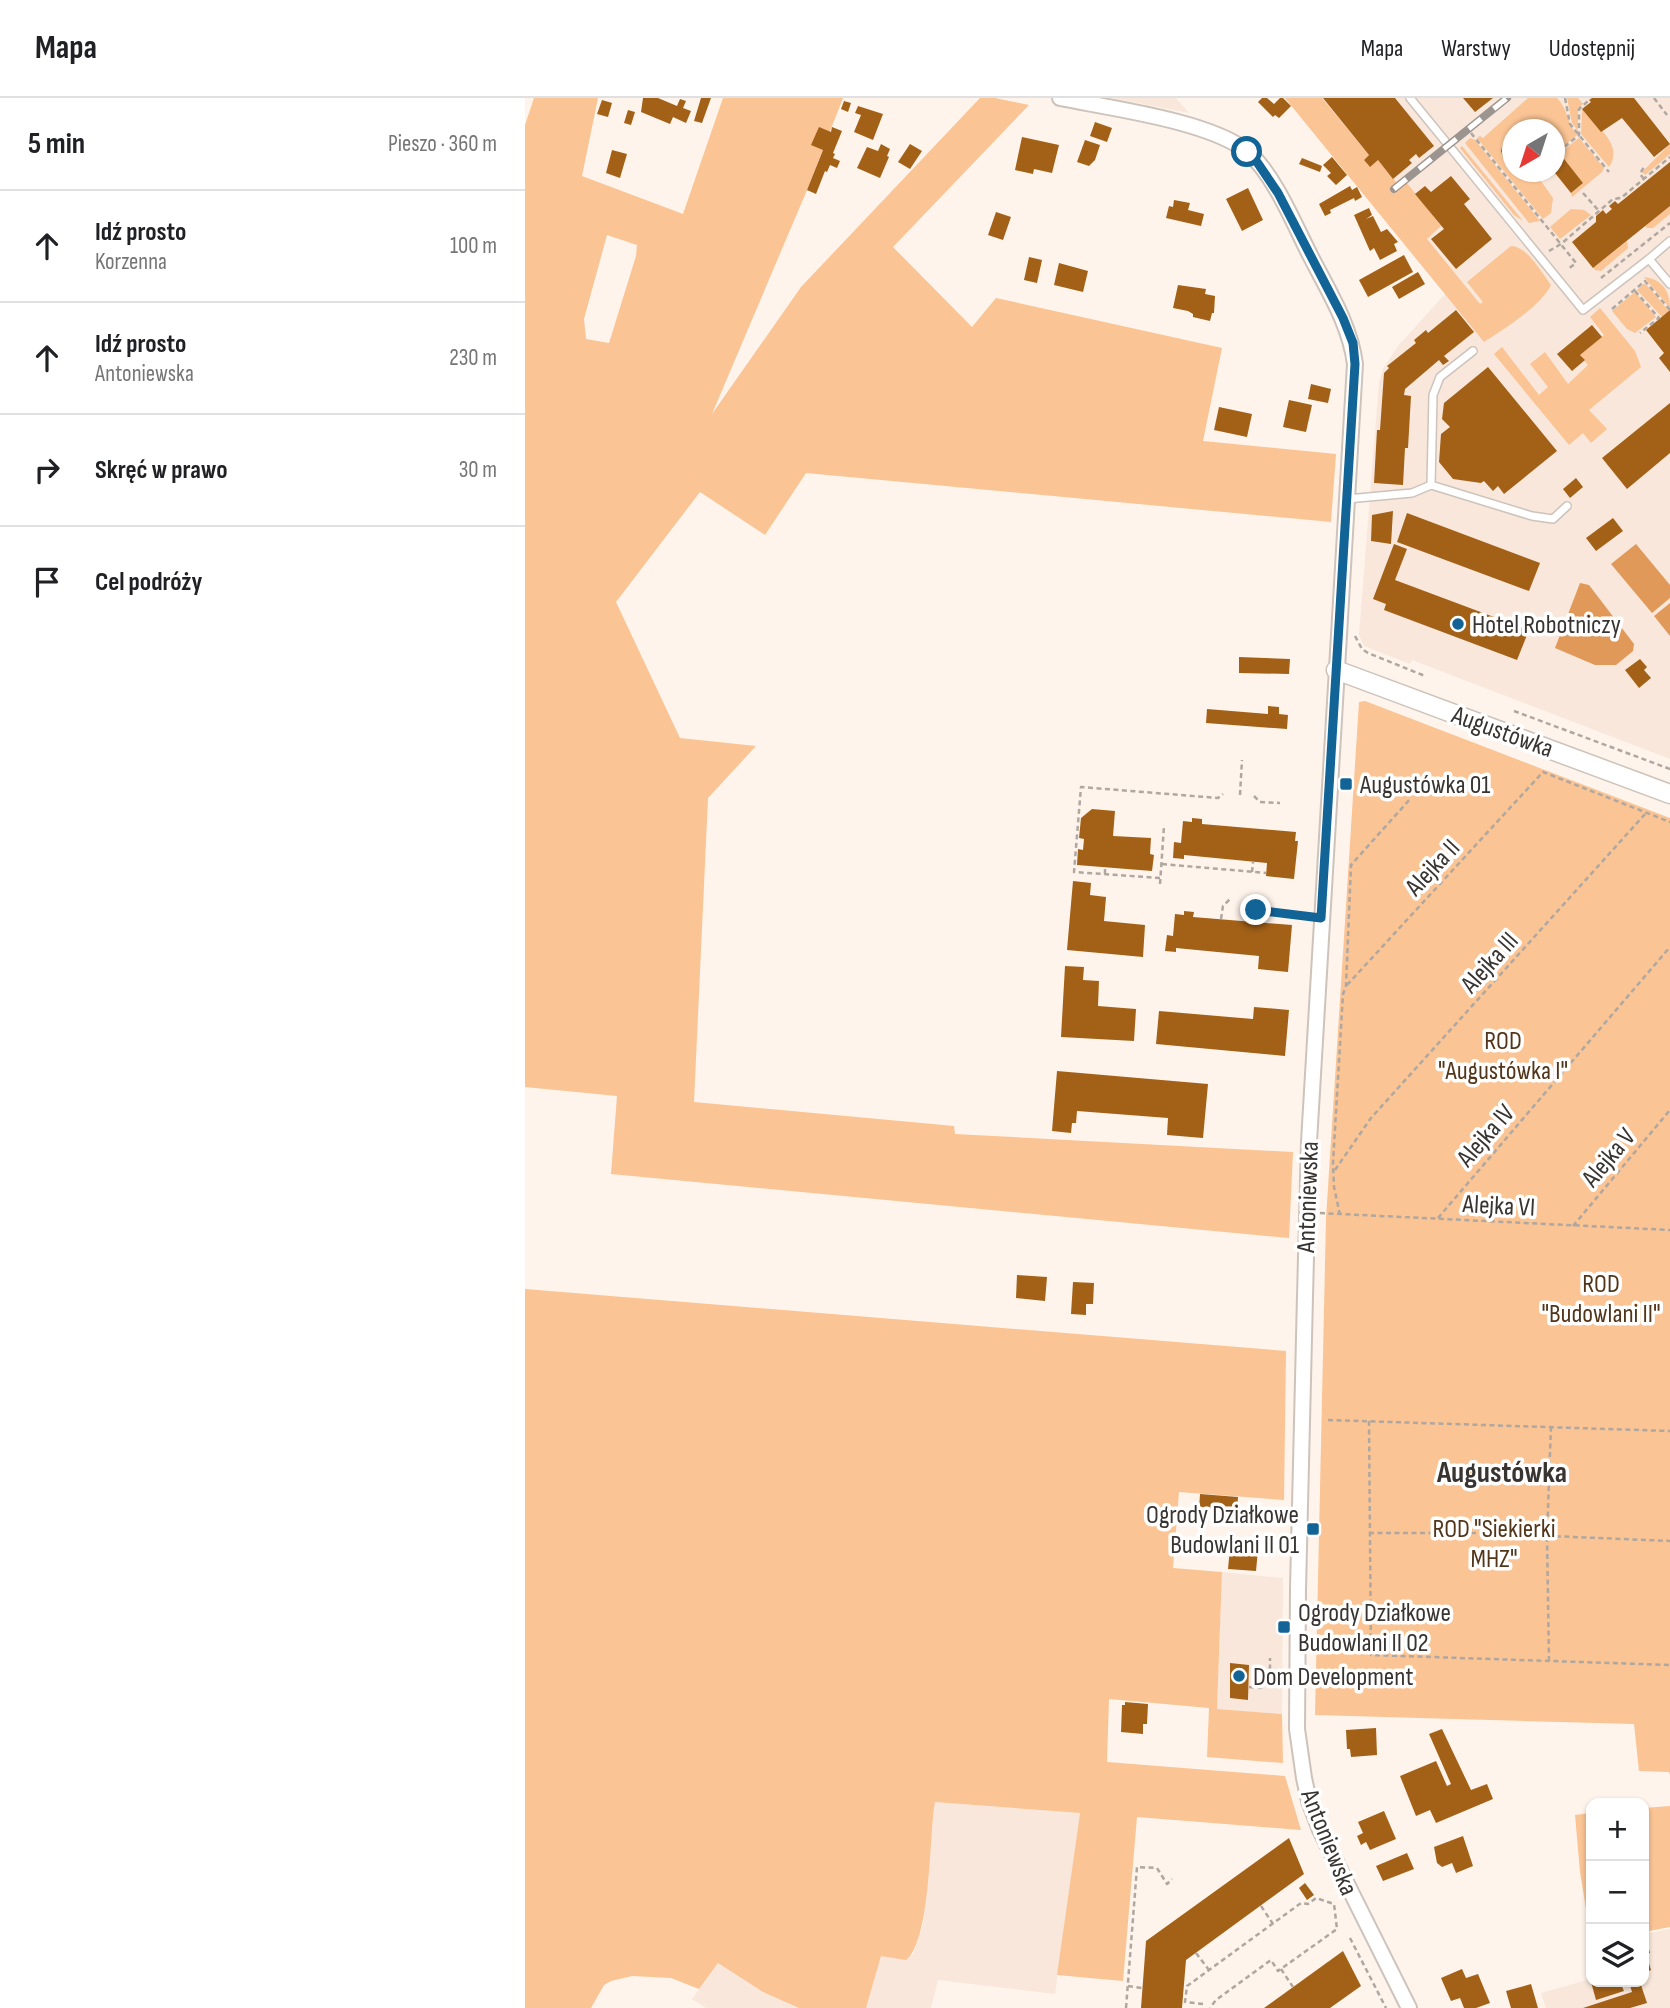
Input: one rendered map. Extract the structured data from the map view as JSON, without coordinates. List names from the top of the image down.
{
  "streets": {
    "street": ["Augustówka", "Antoniewska"],
    "path": [
      "Alejka II",
      "Alejka III",
      "Alejka IV",
      "Alejka V",
      "Alejka VI"
    ]
  },
  "crossings": [
    ["Augustówka", "Antoniewska"],
    ["Alejka II", "Alejka III"],
    ["Alejka IV", "Alejka VI"],
    ["Alejka V", "Alejka VI"]
  ],
  "districts": ["Augustówka"],
  "parks": ["ROD \"Augustówka I\"", "ROD \"Budowlani II\"", "ROD \"Siekierki MHZ\""],
  "places": {
    "other": ["Hotel Robotniczy", "Dom Development"],
    "transit": ["Augustówka 01", "Ogrody Działkowe Budowlani II 01", "Ogrody Działkowe Budowlani II 02"]
  },
  "north": "bottom left",
  "page": {
    "header": "Mapa",
    "nav": ["Mapa", "Warstwy", "Udostępnij"],
    "heading": ["5 min", "Pieszo · 360 m"],
    "list": [
      ["Idź prosto", "Korzenna", "100 m"],
      ["Idź prosto", "Antoniewska", "230 m"],
      ["Skręć w prawo", "30 m"],
      "Cel podróży"
    ],
    "map_buttons": ["+", "−"]
  }
}
